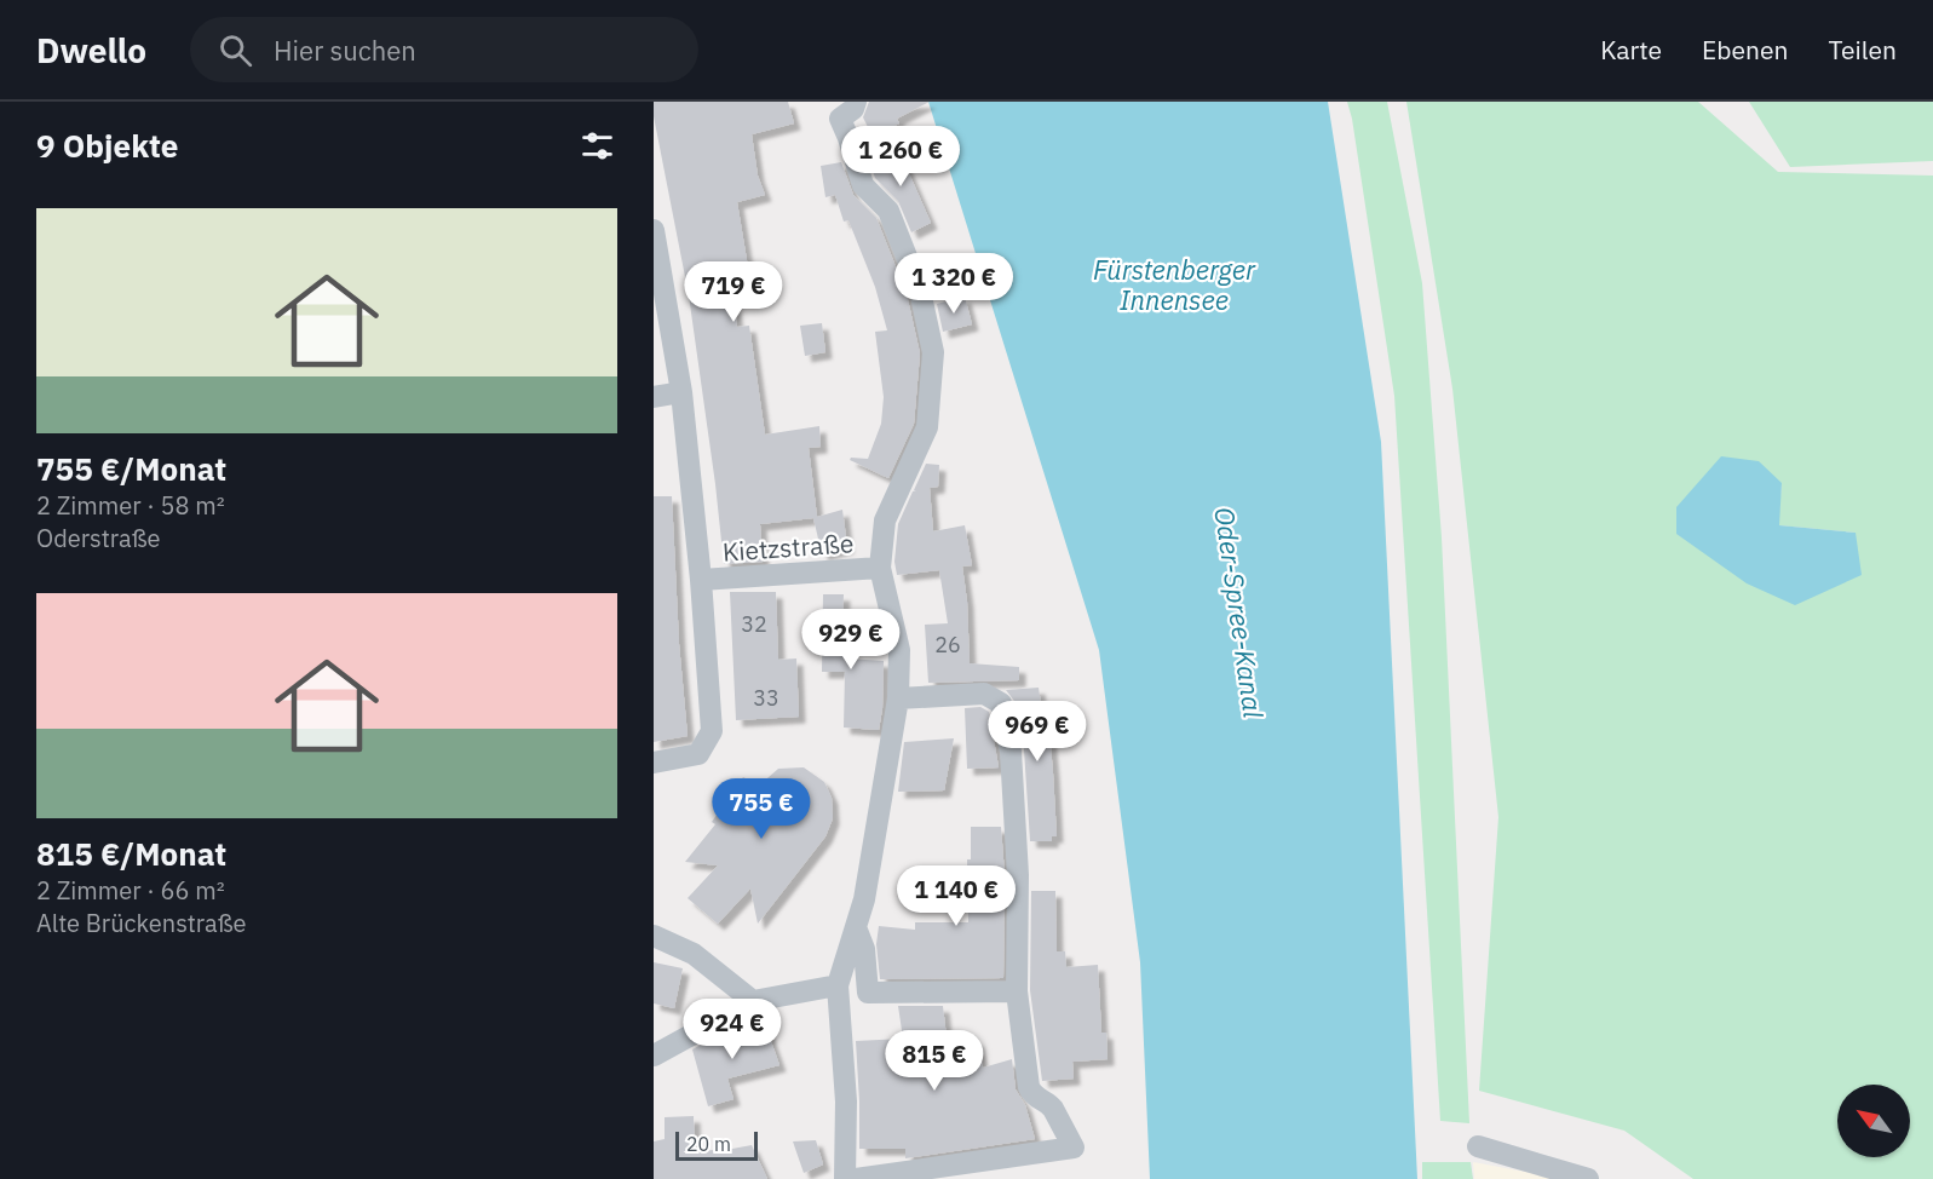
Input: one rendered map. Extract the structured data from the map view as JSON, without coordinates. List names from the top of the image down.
{
  "streets": {
    "street": ["Kietzstraße"]
  },
  "water": ["Fürstenberger Innensee", "Oder-Spree-Kanal"],
  "house_numbers": ["32", "26", "33"],
  "scale_bar": "20 m",
  "north": "top left",
  "page": {
    "header": "Dwello",
    "search": "Hier suchen",
    "nav": ["Karte", "Ebenen", "Teilen"],
    "heading": "9 Objekte",
    "price": [
      "1 260 €",
      "1 320 €",
      "719 €",
      "929 €",
      "969 €",
      "755 €",
      "1 140 €",
      "924 €",
      "815 €"
    ],
    "list": [
      {
        "name": "755 €/Monat",
        "note": "2 Zimmer · 58 m² · Oderstraße"
      },
      {
        "name": "815 €/Monat",
        "note": "2 Zimmer · 66 m² · Alte Brückenstraße"
      }
    ],
    "scale": "20 m"
  }
}
